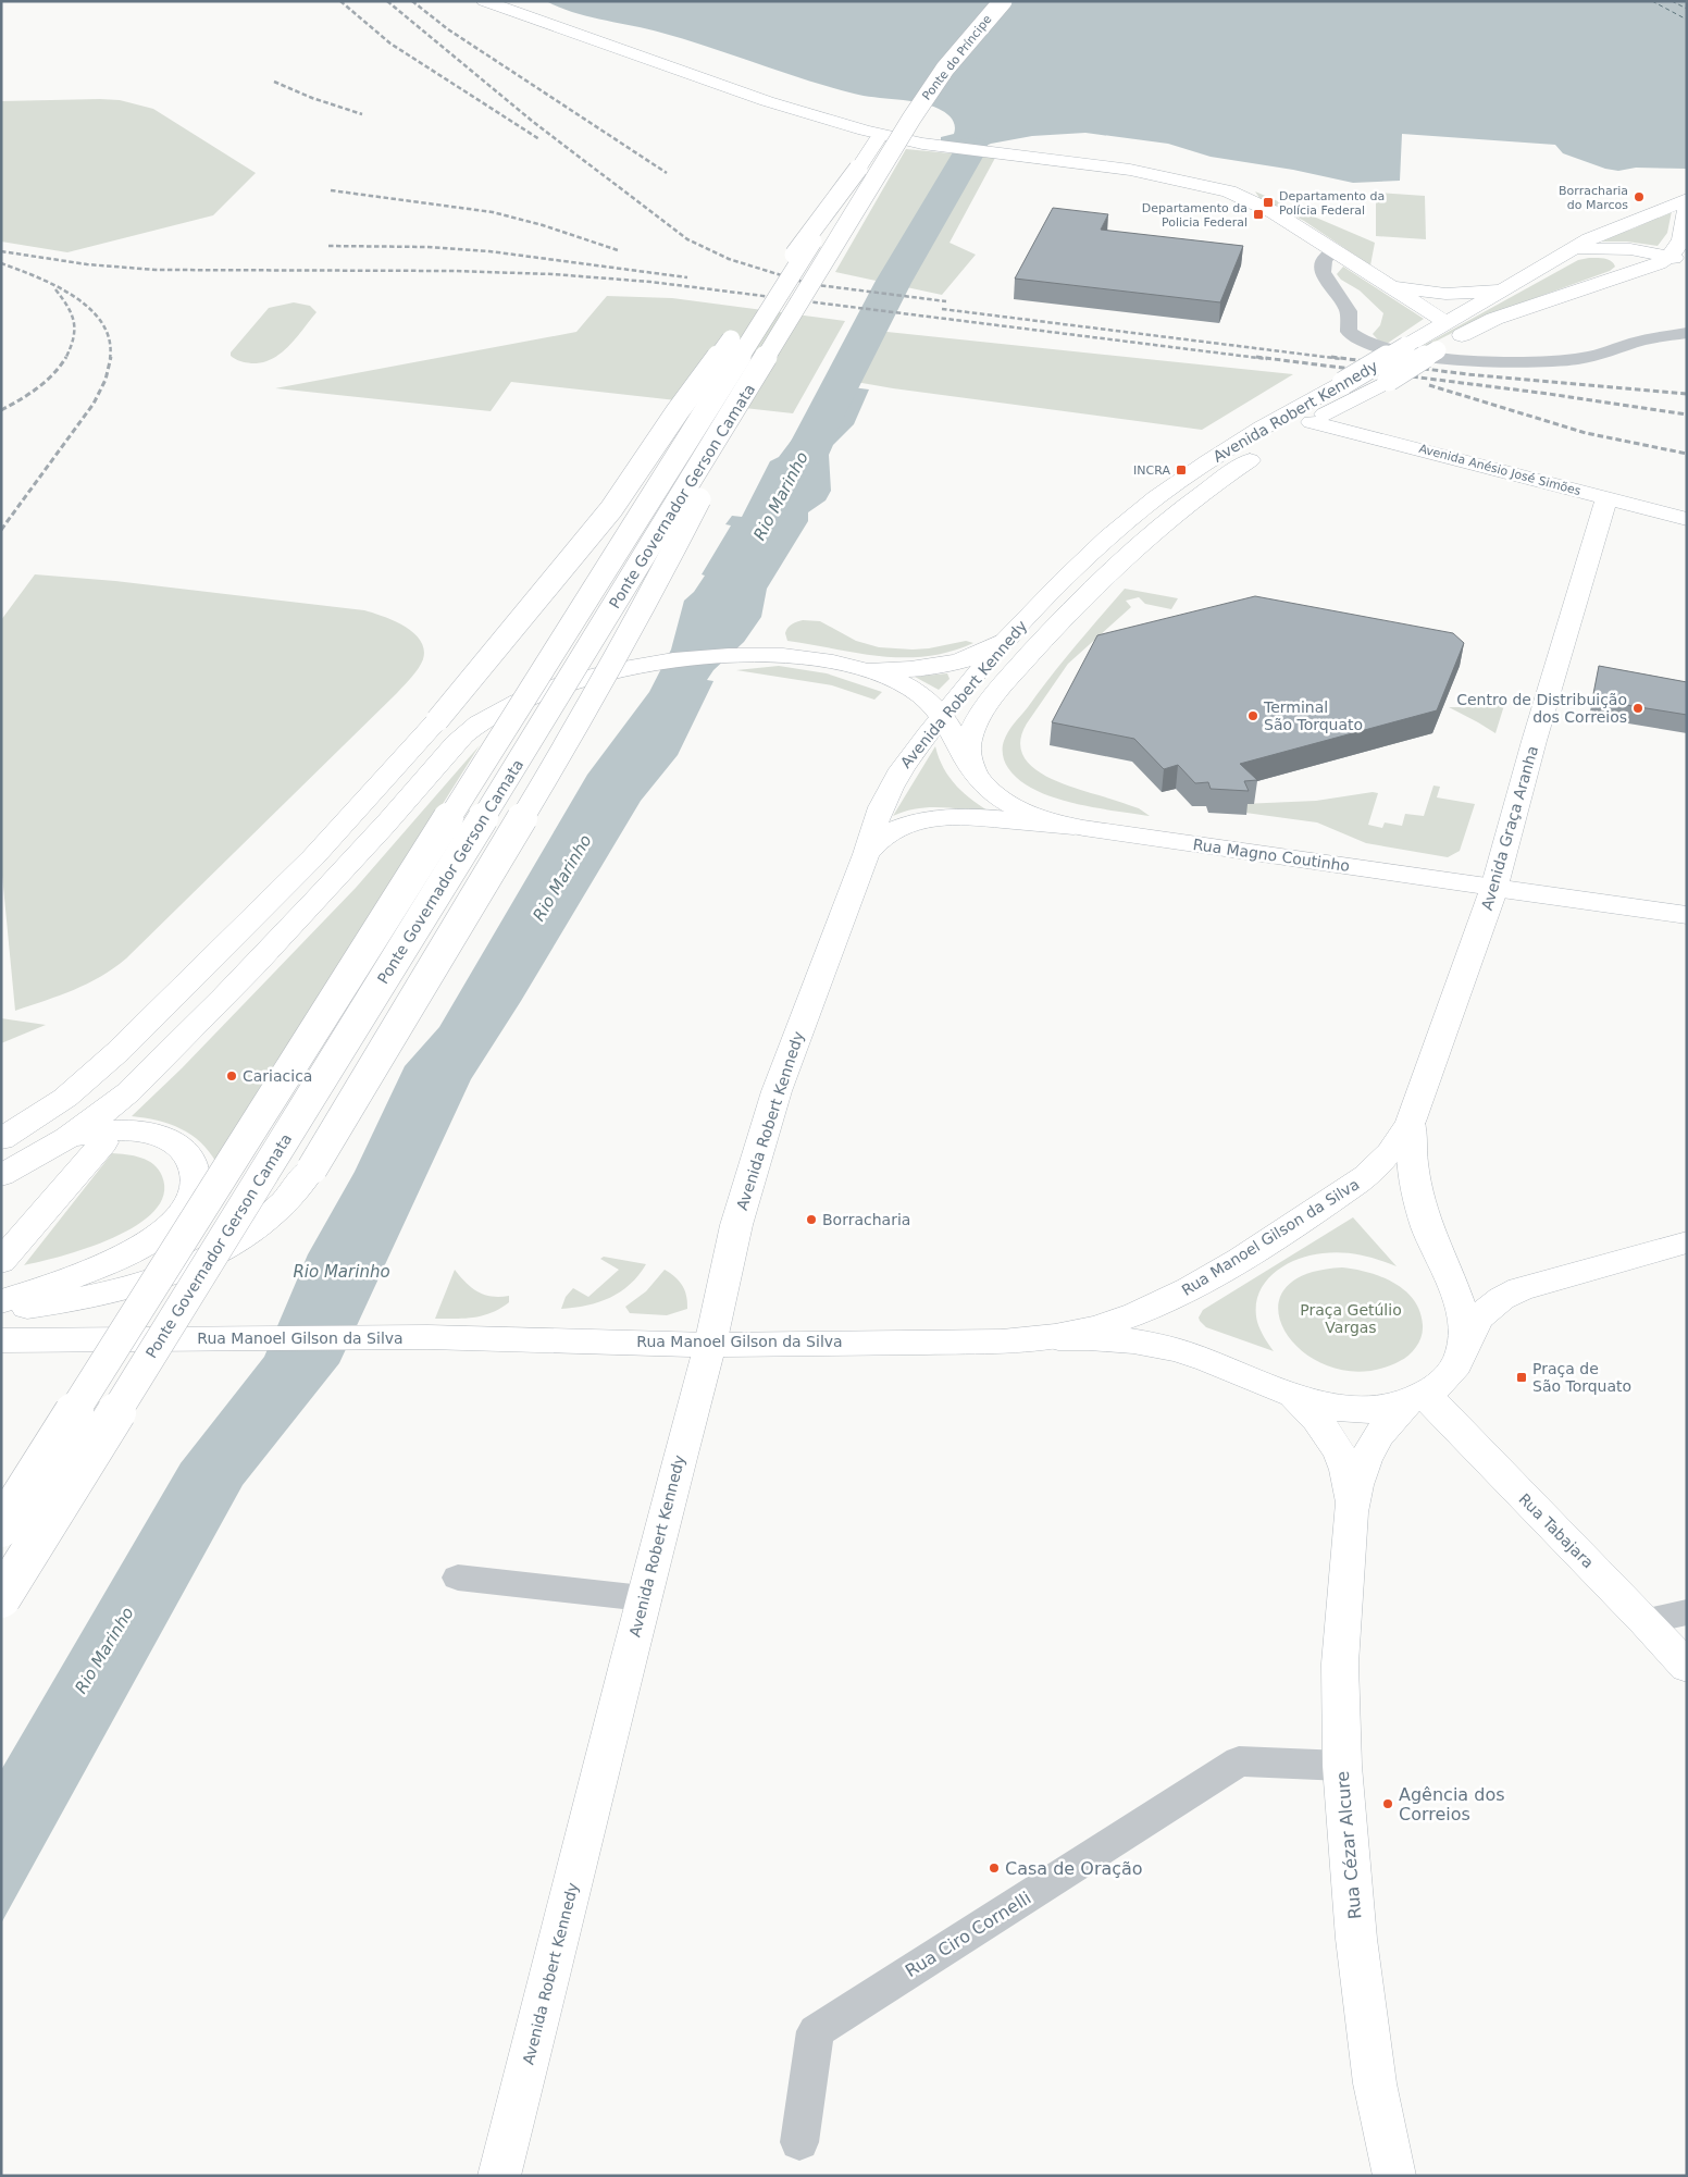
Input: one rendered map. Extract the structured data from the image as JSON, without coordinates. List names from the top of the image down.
{
  "streets": {
    "main road": [
      "Ponte do Príncipe",
      "Avenida Robert Kennedy",
      "Avenida Anésio José Simões",
      "Ponte Governador Gerson Camata",
      "Avenida Graça Aranha",
      "Rua Magno Coutinho",
      "Rua Manoel Gilson da Silva",
      "Rua Tabajara",
      "Rua Cézar Alcure"
    ],
    "street": ["Rua Ciro Cornelli"]
  },
  "crossings": [
    ["Ponte do Príncipe", "Ponte Governador Gerson Camata"],
    ["Avenida Robert Kennedy", "Avenida Anésio José Simões"],
    ["Avenida Robert Kennedy", "Rua Magno Coutinho"],
    ["Avenida Robert Kennedy", "Rua Manoel Gilson da Silva"],
    ["Avenida Anésio José Simões", "Avenida Graça Aranha"],
    ["Avenida Graça Aranha", "Rua Magno Coutinho"],
    ["Avenida Graça Aranha", "Rua Manoel Gilson da Silva"],
    ["Rua Tabajara", "Rua Cézar Alcure"],
    ["Rua Cézar Alcure", "Rua Ciro Cornelli"]
  ],
  "water": ["Rio Marinho"],
  "parks": ["Praça Getúlio Vargas"],
  "places": {
    "other": [
      "Borracharia do Marcos",
      "Centro de Distribuição dos Correios",
      "Terminal São Torquato",
      "Cariacica",
      "Borracharia",
      "Agência dos Correios",
      "Casa de Oração"
    ],
    "transit": [
      "Departamento da Polícia Federal",
      "Departamento da Policia Federal",
      "INCRA",
      "Praça de São Torquato"
    ]
  }
}
